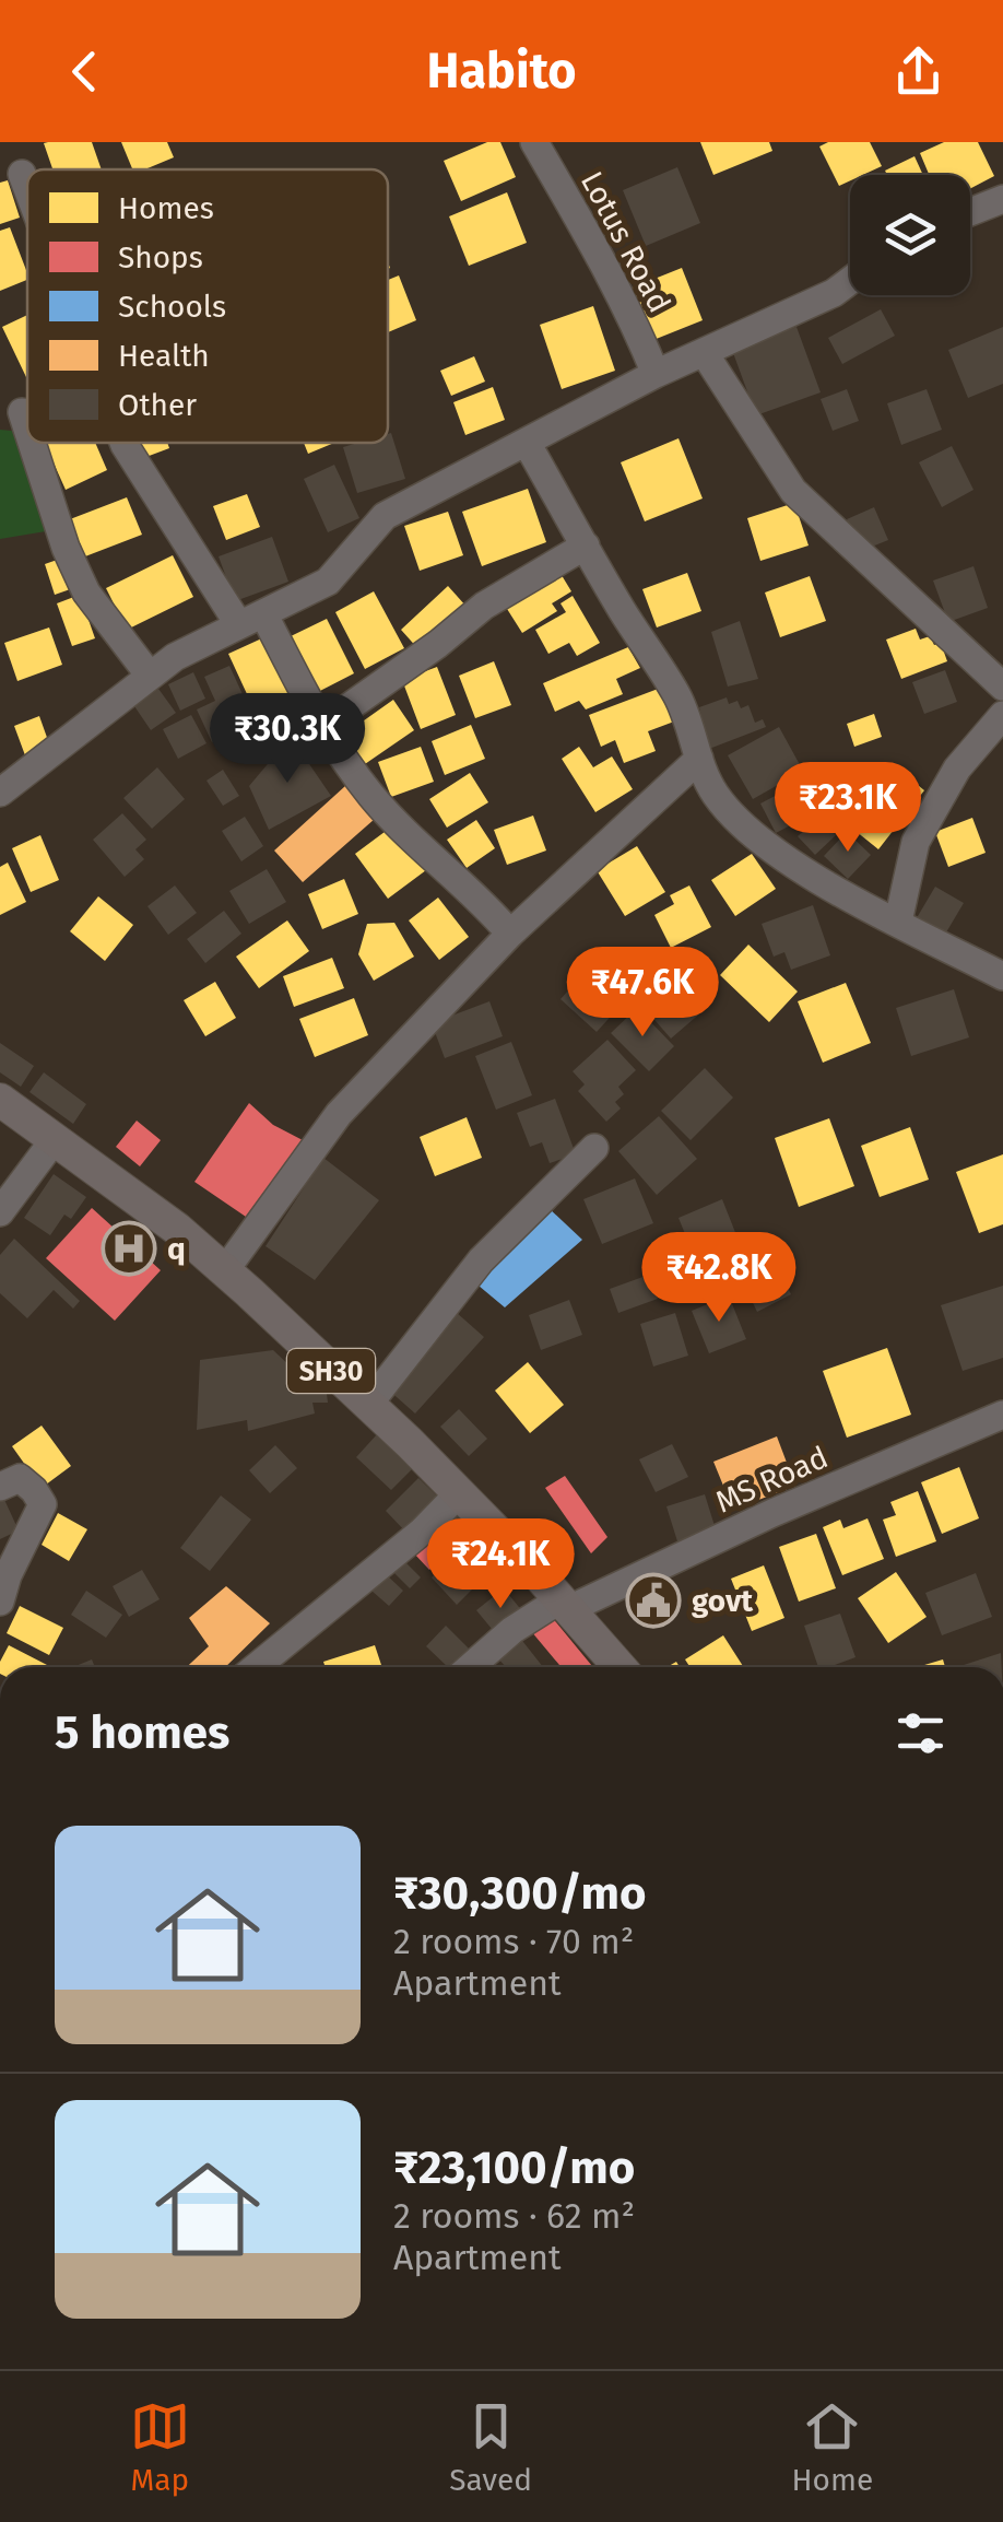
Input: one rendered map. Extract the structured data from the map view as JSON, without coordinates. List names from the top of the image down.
{
  "streets": {
    "main road": ["SH30"],
    "street": ["Lotus Road", "MS Road"]
  },
  "crossings": [
    ["SH30", "MS Road"]
  ],
  "places": {
    "hospital": ["q"],
    "public building": ["govt"]
  },
  "legend": [
    "Homes",
    "Shops",
    "Schools",
    "Health",
    "Other"
  ],
  "page": {
    "header": "Habito",
    "price": [
      "₹30.3K",
      "₹23.1K",
      "₹47.6K",
      "₹42.8K",
      "₹24.1K"
    ],
    "heading": "5 homes",
    "list": [
      {
        "name": "₹30,300/mo",
        "note": "2 rooms · 70 m² · Apartment"
      },
      {
        "name": "₹23,100/mo",
        "note": "2 rooms · 62 m² · Apartment"
      }
    ],
    "tabs": ["Map", "Saved", "Home"]
  }
}
